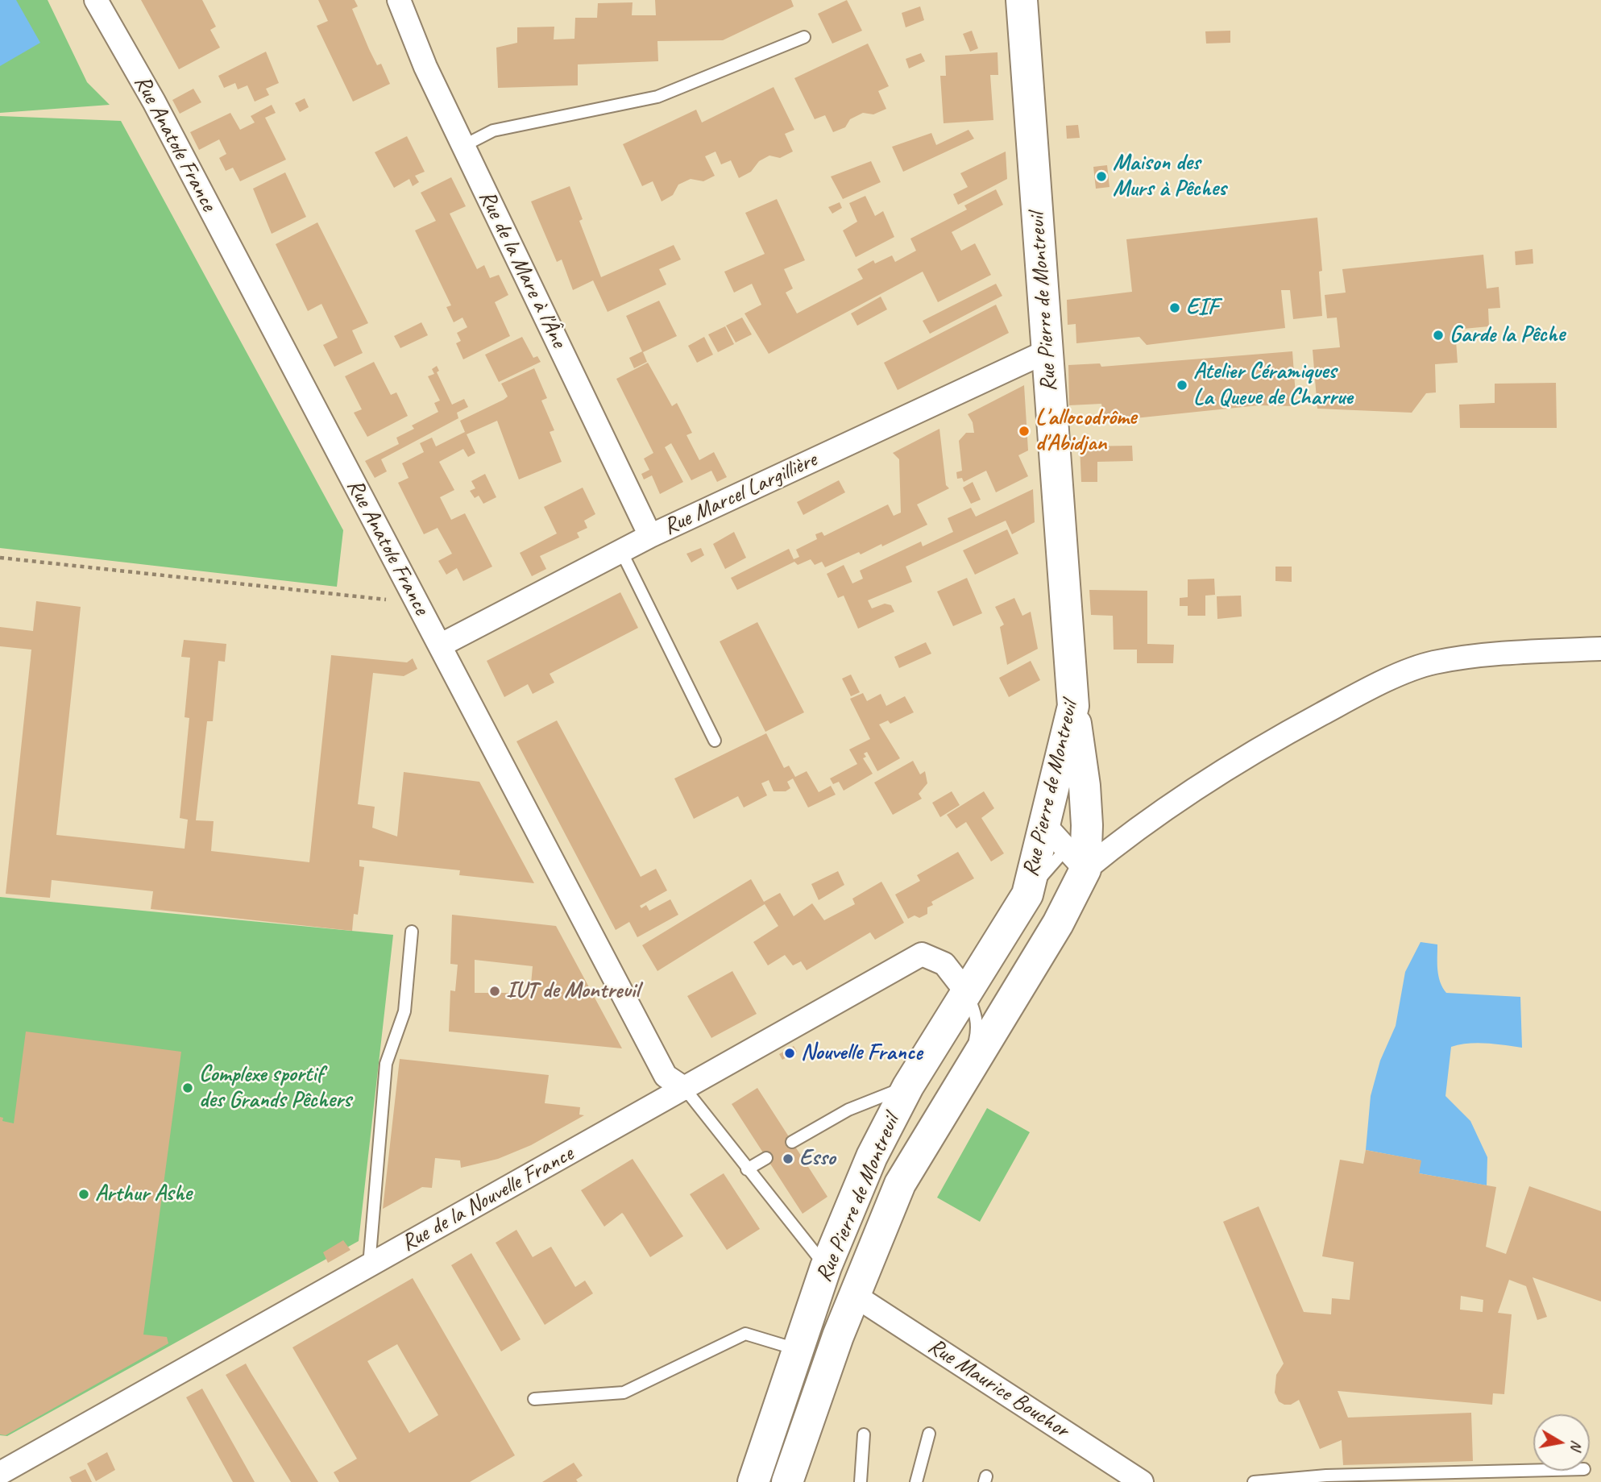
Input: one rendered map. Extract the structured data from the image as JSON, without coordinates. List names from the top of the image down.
{
  "streets": {
    "main road": ["Rue Pierre de Montreuil"],
    "street": [
      "Rue Anatole France",
      "Rue de la Mare à l'Âne",
      "Rue Marcel Largillière",
      "Rue de la Nouvelle France",
      "Rue Maurice Bouchor"
    ]
  },
  "crossings": [
    ["Rue Anatole France", "Rue Marcel Largillière"],
    ["Rue Anatole France", "Rue de la Nouvelle France"],
    ["Rue de la Mare à l'Âne", "Rue Marcel Largillière"],
    ["Rue Pierre de Montreuil", "Rue Marcel Largillière"],
    ["Rue Pierre de Montreuil", "Rue de la Nouvelle France"],
    ["Rue Pierre de Montreuil", "Rue Maurice Bouchor"]
  ],
  "places": [
    "Maison des Murs à Pêches",
    "EIF",
    "Garde la Pêche",
    "Atelier Céramiques La Queue de Charrue",
    "L'allocodrôme d'Abidjan",
    "IUT de Montreuil",
    "Nouvelle France",
    "Complexe sportif des Grands Pêchers",
    "Esso",
    "Arthur Ashe"
  ],
  "north": "right"
}
